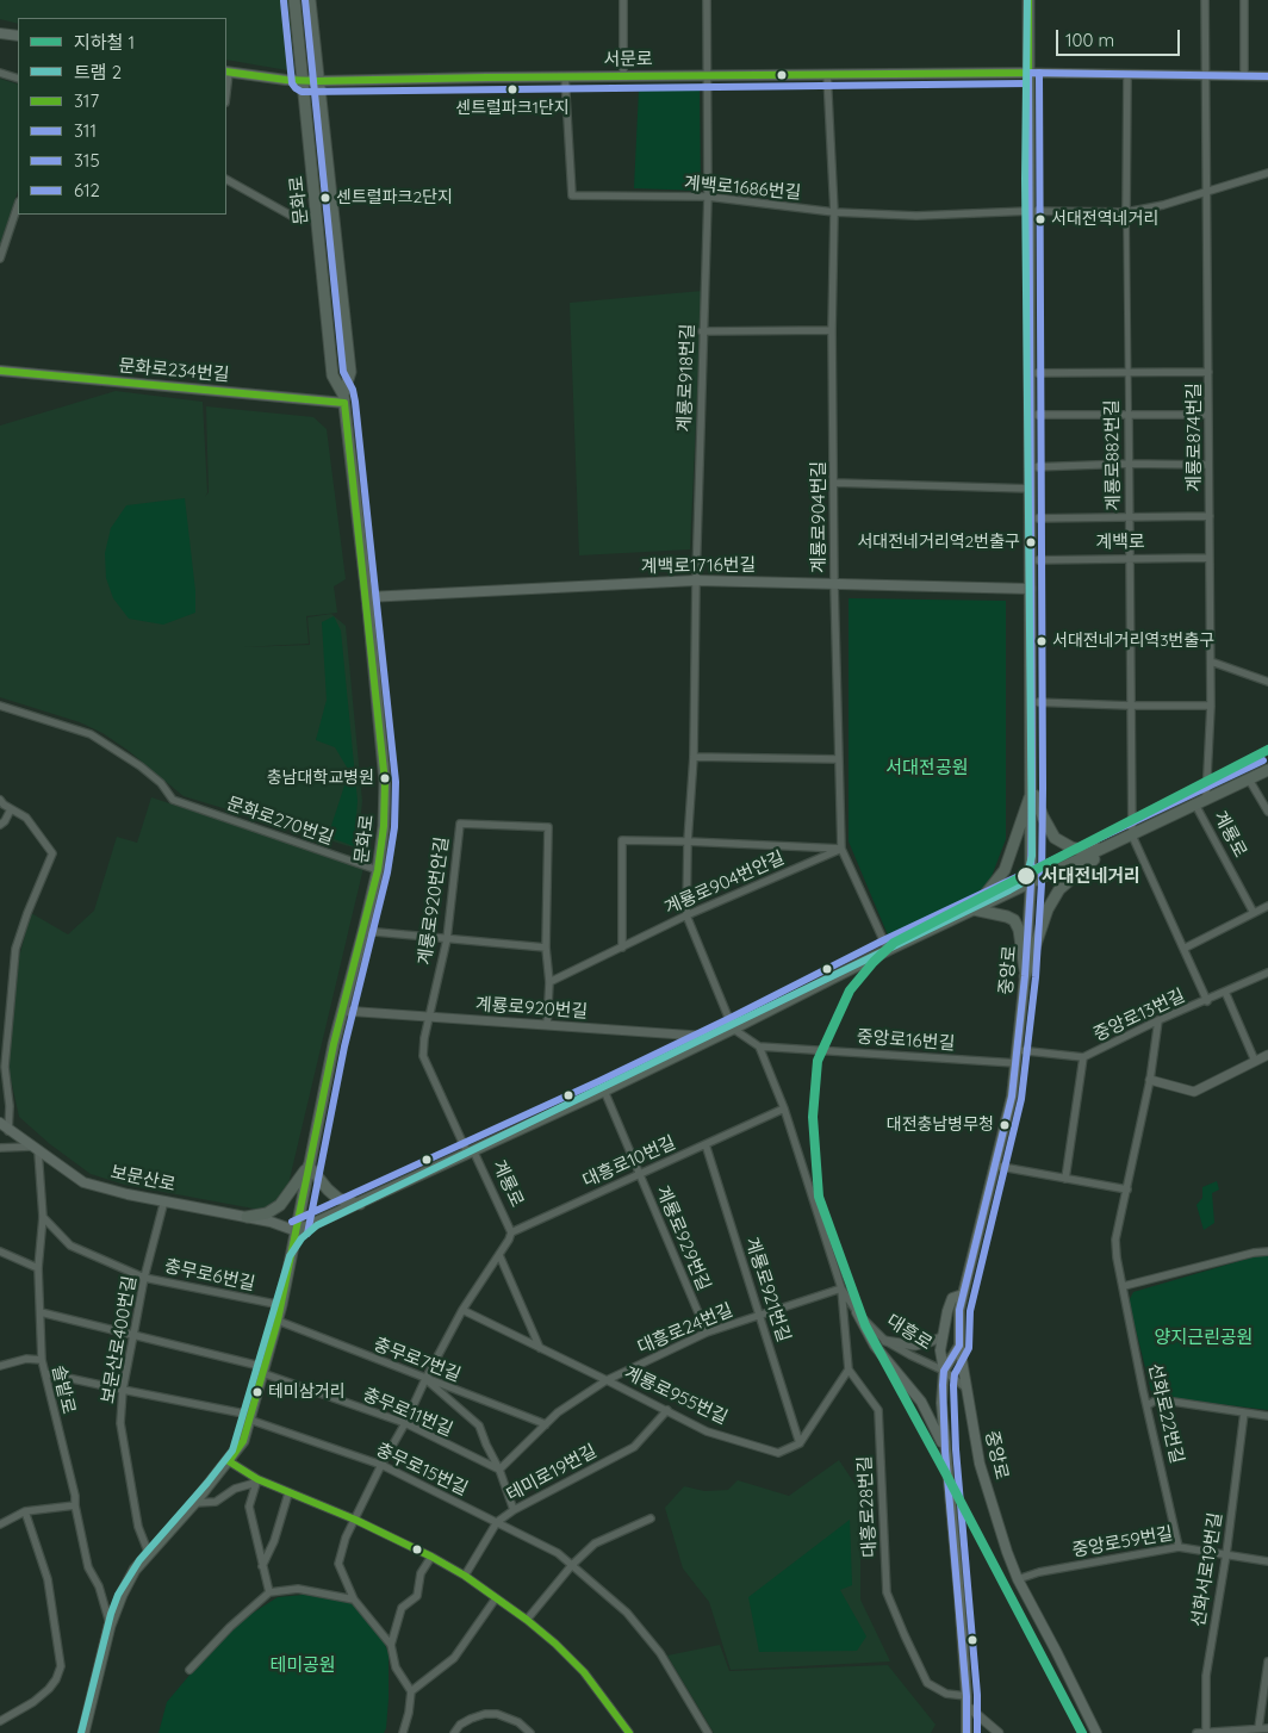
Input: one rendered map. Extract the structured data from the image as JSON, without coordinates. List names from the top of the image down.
{
  "streets": {
    "main road": [
      "서문로",
      "문화로",
      "문화로234번길",
      "계백로1716번길",
      "계룡로",
      "중앙로",
      "보문산로",
      "대흥로"
    ],
    "street": [
      "계백로1686번길",
      "계룡로918번길",
      "계룡로874번길",
      "계룡로882번길",
      "계룡로904번길",
      "계백로",
      "문화로270번길",
      "계룡로904번안길",
      "계룡로920번안길",
      "계룡로920번길",
      "중앙로13번길",
      "중앙로16번길",
      "대흥로10번길",
      "계룡로929번길",
      "충무로6번길",
      "계룡로921번길",
      "대흥로24번길",
      "보문산로400번길",
      "충무로7번길",
      "솔밭로",
      "계룡로955번길",
      "충무로11번길",
      "선화로22번길",
      "충무로15번길",
      "테미로19번길",
      "대흥로28번길",
      "중앙로59번길",
      "선화서로19번길"
    ]
  },
  "crossings": [
    ["서문로", "계백로1686번길"],
    ["서문로", "문화로"],
    ["서문로", "계룡로918번길"],
    ["서문로", "계룡로904번길"],
    ["계백로1686번길", "계룡로918번길"],
    ["계백로1686번길", "계룡로874번길"],
    ["계백로1686번길", "계룡로882번길"],
    ["계백로1686번길", "계룡로904번길"],
    ["문화로", "문화로234번길"],
    ["문화로", "계백로1716번길"],
    ["문화로", "문화로270번길"],
    ["문화로", "계룡로"],
    ["문화로", "계룡로920번길"],
    ["문화로", "보문산로"],
    ["문화로", "충무로6번길"],
    ["문화로", "보문산로400번길"],
    ["문화로", "충무로7번길"],
    ["문화로", "솔밭로"],
    ["문화로", "충무로11번길"],
    ["문화로", "충무로15번길"],
    ["계룡로918번길", "계백로1716번길"],
    ["계룡로918번길", "계룡로"],
    ["계룡로918번길", "계룡로904번안길"],
    ["계룡로874번길", "계백로"],
    ["계룡로874번길", "계룡로"],
    ["계룡로882번길", "계백로"],
    ["계룡로882번길", "계룡로"],
    ["계룡로904번길", "계백로1716번길"],
    ["계룡로904번길", "계룡로"],
    ["계룡로904번길", "계룡로904번안길"],
    ["계룡로", "계룡로920번안길"],
    ["계룡로", "중앙로"],
    ["계룡로", "계룡로920번길"],
    ["계룡로", "대흥로10번길"],
    ["계룡로", "보문산로"],
    ["계룡로", "계룡로929번길"],
    ["계룡로904번안길", "계룡로920번안길"],
    ["계룡로920번안길", "계룡로920번길"],
    ["중앙로", "중앙로13번길"],
    ["중앙로", "중앙로16번길"],
    ["중앙로", "대흥로"],
    ["중앙로", "중앙로59번길"],
    ["중앙로13번길", "선화로22번길"],
    ["중앙로16번길", "대흥로"],
    ["대흥로10번길", "계룡로929번길"],
    ["대흥로10번길", "계룡로921번길"],
    ["대흥로10번길", "대흥로"],
    ["보문산로", "보문산로400번길"],
    ["보문산로", "솔밭로"],
    ["계룡로929번길", "대흥로24번길"],
    ["충무로6번길", "보문산로400번길"],
    ["충무로6번길", "솔밭로"],
    ["계룡로921번길", "대흥로24번길"],
    ["계룡로921번길", "계룡로955번길"],
    ["대흥로24번길", "대흥로"],
    ["대흥로24번길", "충무로7번길"],
    ["대흥로24번길", "계룡로955번길"],
    ["대흥로24번길", "충무로11번길"],
    ["대흥로", "대흥로28번길"],
    ["보문산로400번길", "충무로11번길"],
    ["보문산로400번길", "충무로15번길"],
    ["솔밭로", "충무로11번길"],
    ["솔밭로", "충무로15번길"],
    ["계룡로955번길", "테미로19번길"],
    ["선화로22번길", "중앙로59번길"],
    ["충무로15번길", "테미로19번길"],
    ["중앙로59번길", "선화서로19번길"]
  ],
  "parks": ["서대전공원", "양지근린공원", "테미공원"],
  "places": [
    "센트럴파크1단지",
    "센트럴파크2단지",
    "서대전역네거리",
    "서대전네거리역2번출구",
    "서대전네거리역3번출구",
    "충남대학교병원",
    "서대전네거리",
    "대전충남병무청",
    "테미삼거리"
  ],
  "lines": [
    "tram line 2",
    "transit line 317",
    "transit line 315",
    "transit line 311",
    "transit line 612",
    "metro line 1"
  ],
  "legend": [
    "지하철 1",
    "트램 2",
    "317",
    "311",
    "315",
    "612"
  ],
  "scale_bar": "100 m"
}
